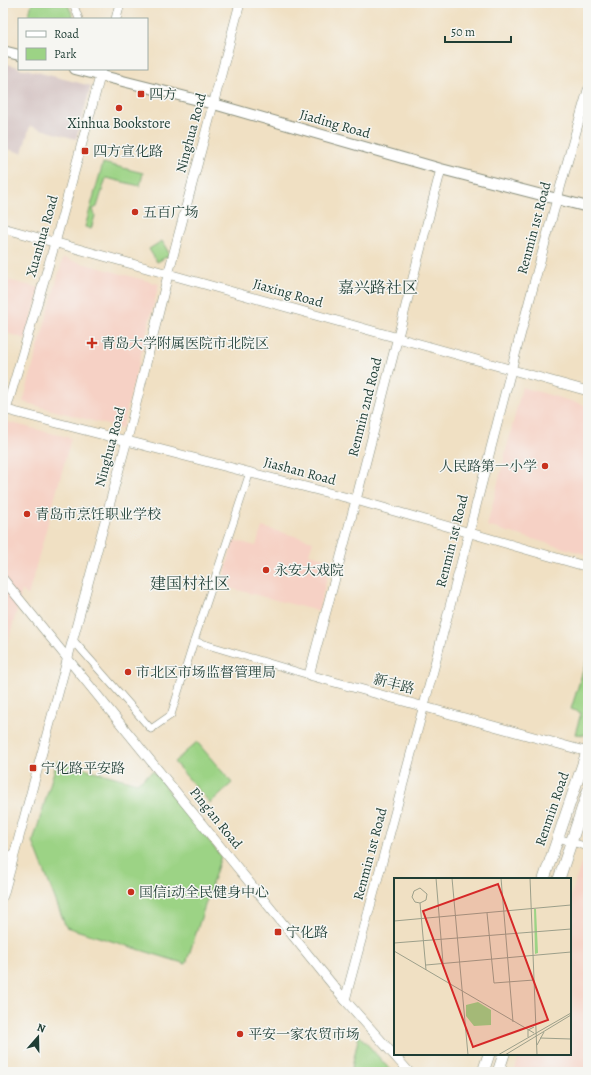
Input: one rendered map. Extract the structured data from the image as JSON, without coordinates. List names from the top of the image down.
{
  "streets": {
    "main road": ["Jiading Road", "Renmin Road"],
    "street": [
      "Ninghua Road",
      "Renmin 1st Road",
      "Xuanhua Road",
      "Jiaxing Road",
      "Renmin 2nd Road",
      "Jiashan Road",
      "新丰路",
      "Ping'an Road"
    ]
  },
  "crossings": [
    ["Jiading Road", "Ninghua Road"],
    ["Jiading Road", "Renmin 1st Road"],
    ["Jiading Road", "Xuanhua Road"],
    ["Jiading Road", "Renmin 2nd Road"],
    ["Ninghua Road", "Jiaxing Road"],
    ["Ninghua Road", "Jiashan Road"],
    ["Ninghua Road", "Ping'an Road"],
    ["Renmin 1st Road", "Jiaxing Road"],
    ["Renmin 1st Road", "Jiashan Road"],
    ["Renmin 1st Road", "新丰路"],
    ["Renmin 1st Road", "Ping'an Road"],
    ["Xuanhua Road", "Jiaxing Road"],
    ["Xuanhua Road", "Jiashan Road"],
    ["Jiaxing Road", "Renmin 2nd Road"],
    ["Renmin 2nd Road", "Jiashan Road"],
    ["Renmin 2nd Road", "新丰路"],
    ["新丰路", "Renmin Road"]
  ],
  "districts": ["嘉兴路社区", "建国村社区"],
  "places": {
    "transit": [
      "四方",
      "四方宣化路",
      "宁化路平安路",
      "宁化路"
    ],
    "other": [
      "Xinhua Bookstore",
      "五百广场",
      "人民路第一小学",
      "青岛市烹饪职业学校",
      "永安大戏院",
      "市北区市场监督管理局",
      "国信i动全民健身中心",
      "平安一家农贸市场"
    ],
    "health": ["青岛大学附属医院市北院区"]
  },
  "legend": ["Road", "Park"],
  "scale_bar": "50 m",
  "north": "top"
}
